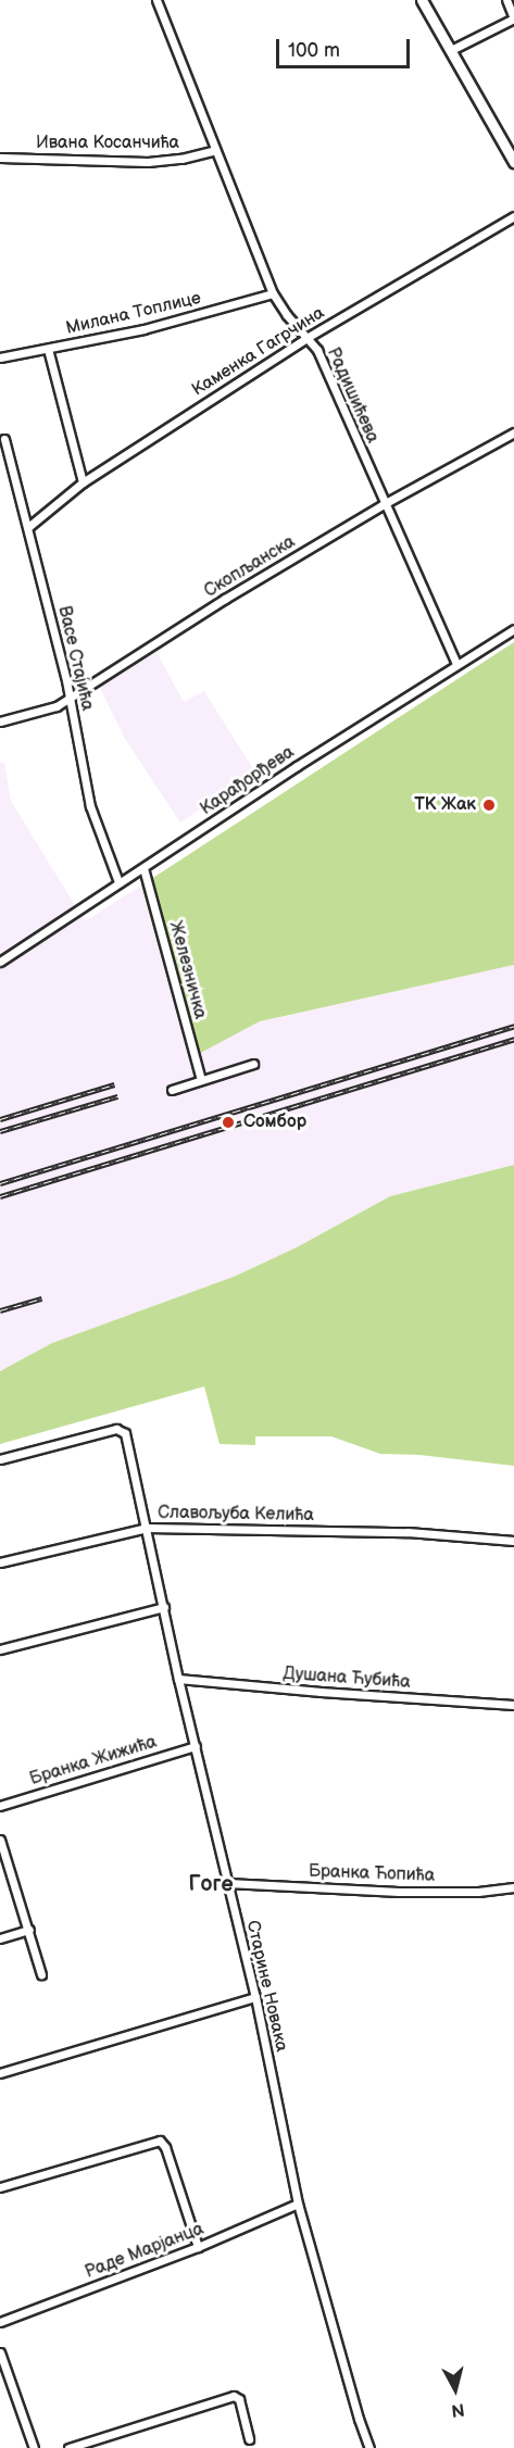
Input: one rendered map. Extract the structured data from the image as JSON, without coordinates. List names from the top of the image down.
{
  "streets": {
    "street": [
      "Ивана Косанчића",
      "Милана Топлице",
      "Каменка Гагрчина",
      "Радишићева",
      "Скопљанска",
      "Васе Стајића",
      "Карађорђева",
      "Железничка",
      "Славољуба Келића",
      "Душана Ћубића",
      "Бранка Жижића",
      "Бранка Ћопића",
      "Старине Новака",
      "Раде Марјанца"
    ]
  },
  "crossings": [
    ["Ивана Косанчића", "Радишићева"],
    ["Милана Топлице", "Радишићева"],
    ["Каменка Гагрчина", "Радишићева"],
    ["Каменка Гагрчина", "Васе Стајића"],
    ["Радишићева", "Скопљанска"],
    ["Радишићева", "Карађорђева"],
    ["Скопљанска", "Васе Стајића"],
    ["Васе Стајића", "Карађорђева"],
    ["Карађорђева", "Железничка"],
    ["Славољуба Келића", "Старине Новака"],
    ["Душана Ћубића", "Старине Новака"],
    ["Бранка Жижића", "Старине Новака"],
    ["Бранка Ћопића", "Старине Новака"],
    ["Старине Новака", "Раде Марјанца"]
  ],
  "districts": ["Гоге"],
  "places": ["ТК Жак", "Сомбор"],
  "scale_bar": "100 m",
  "north": "bottom"
}
